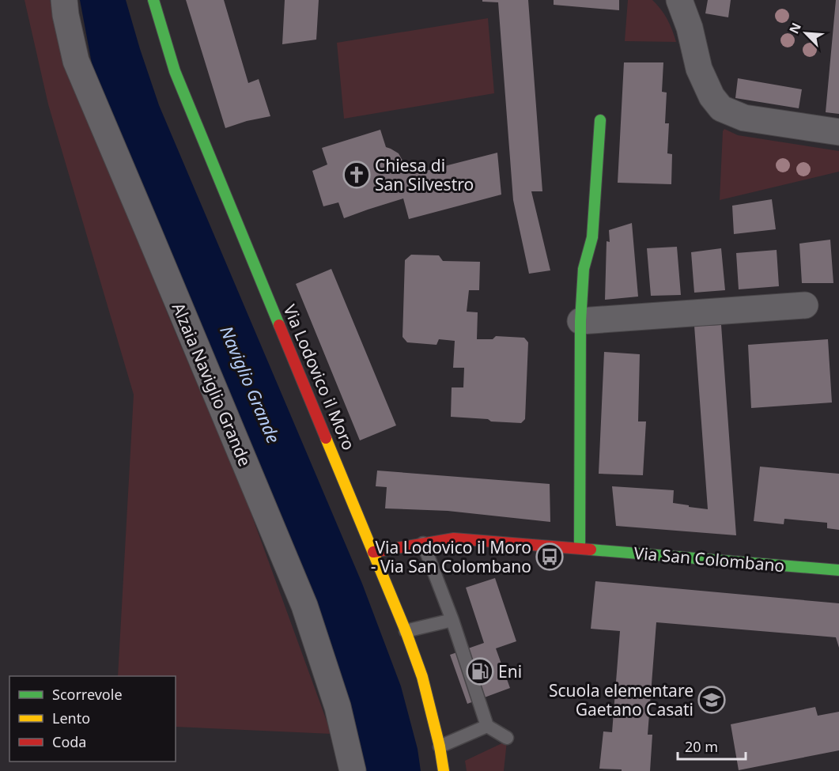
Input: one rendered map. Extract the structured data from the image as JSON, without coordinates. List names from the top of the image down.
{
  "streets": {
    "street": ["Via Lodovico il Moro", "Alzaia Naviglio Grande", "Via San Colombano"]
  },
  "crossings": [
    ["Via Lodovico il Moro", "Via San Colombano"]
  ],
  "water": ["Naviglio Grande"],
  "places": {
    "church": ["Chiesa di San Silvestro"],
    "bus stop": ["Via Lodovico il Moro - Via San Colombano"],
    "fuel station": ["Eni"],
    "school or university": ["Scuola elementare Gaetano Casati"]
  },
  "legend": ["Scorrevole", "Lento", "Coda"],
  "scale_bar": "20 m",
  "north": "top left"
}
